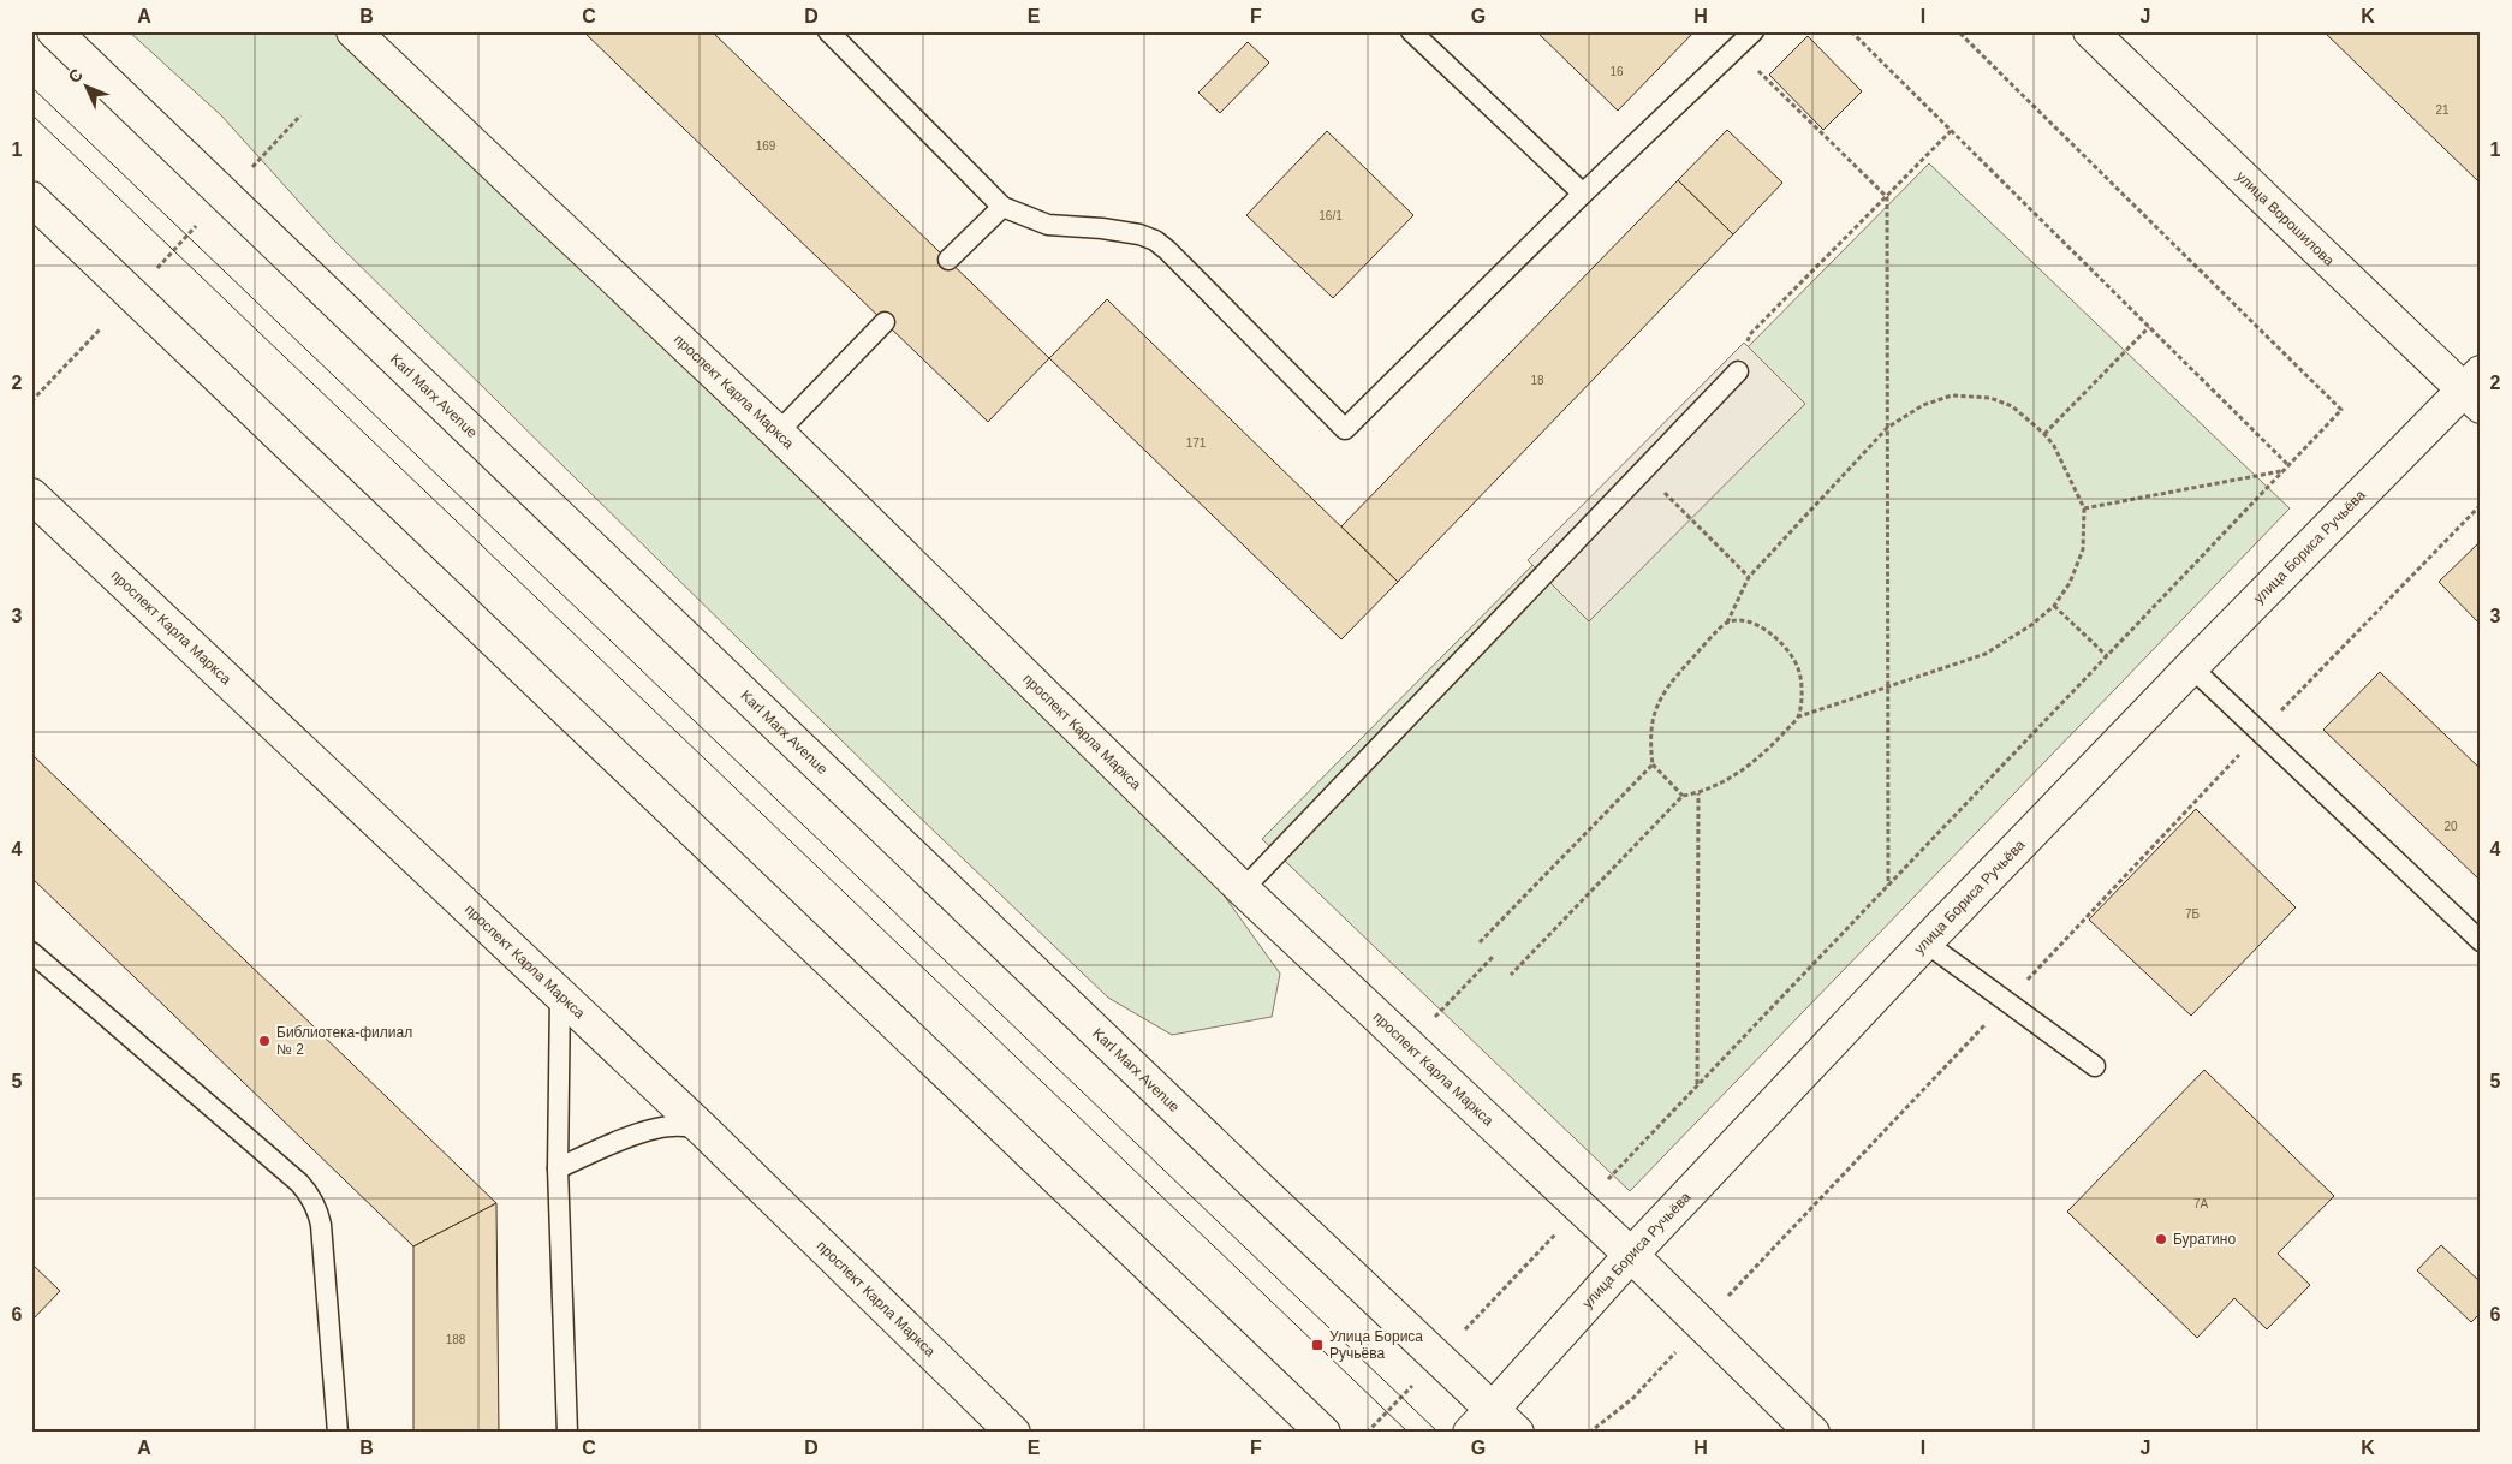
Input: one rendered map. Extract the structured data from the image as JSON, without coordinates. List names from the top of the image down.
{
  "streets": {
    "street": [
      "улица Ворошилова",
      "проспект Карла Маркса",
      "Karl Marx Avenue",
      "улица Бориса Ручьёва"
    ]
  },
  "crossings": [
    ["улица Ворошилова", "улица Бориса Ручьёва"],
    ["проспект Карла Маркса", "улица Бориса Ручьёва"],
    ["Karl Marx Avenue", "улица Бориса Ручьёва"]
  ],
  "places": {
    "other": ["Библиотека-филиал № 2", "Буратино"],
    "transit": ["Улица Бориса Ручьёва"]
  },
  "house_numbers": [
    "16",
    "21",
    "169",
    "16/1",
    "18",
    "171",
    "20",
    "7Б",
    "7А",
    "188"
  ],
  "north": "top left",
  "grid": {
    "columns": [
      "A",
      "B",
      "C",
      "D",
      "E",
      "F",
      "G",
      "H",
      "I",
      "J",
      "K"
    ],
    "rows": [
      "1",
      "2",
      "3",
      "4",
      "5",
      "6"
    ]
  }
}
